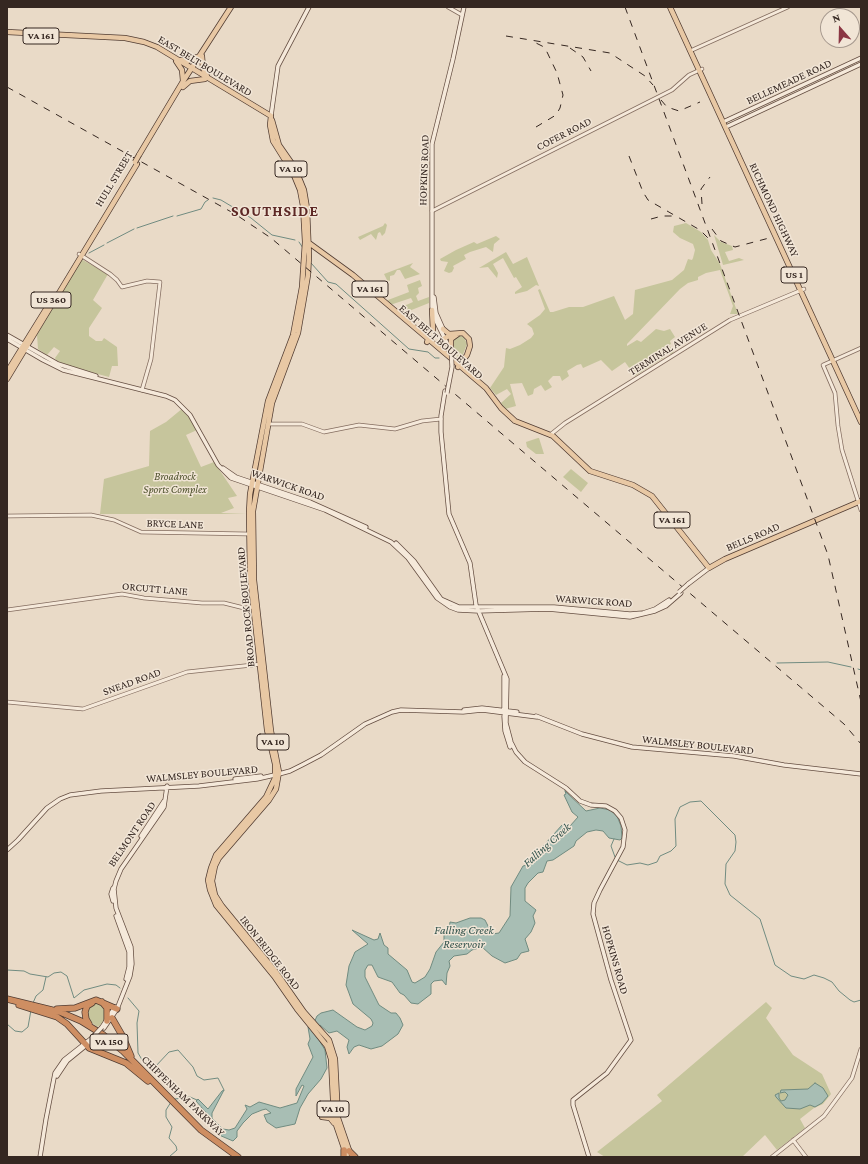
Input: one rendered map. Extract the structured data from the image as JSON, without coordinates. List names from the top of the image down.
{
  "streets": {
    "highway": ["VA 150", "CHIPPENHAM PARKWAY"],
    "main road": [
      "VA 161",
      "EAST BELT BOULEVARD",
      "BELLEMEADE ROAD",
      "VA 10",
      "HOPKINS ROAD",
      "HULL STREET",
      "RICHMOND HIGHWAY",
      "US 1",
      "US 360",
      "WARWICK ROAD",
      "BELLS ROAD",
      "BROAD ROCK BOULEVARD",
      "WALMSLEY BOULEVARD",
      "BELMONT ROAD",
      "IRON BRIDGE ROAD"
    ],
    "street": [
      "COFER ROAD",
      "TERMINAL AVENUE",
      "BRYCE LANE",
      "ORCUTT LANE",
      "SNEAD ROAD"
    ]
  },
  "crossings": [
    ["EAST BELT BOULEVARD", "VA 10"],
    ["EAST BELT BOULEVARD", "HULL STREET"],
    ["EAST BELT BOULEVARD", "TERMINAL AVENUE"],
    ["EAST BELT BOULEVARD", "WARWICK ROAD"],
    ["EAST BELT BOULEVARD", "BELLS ROAD"],
    ["EAST BELT BOULEVARD", "BROAD ROCK BOULEVARD"],
    ["BELLEMEADE ROAD", "RICHMOND HIGHWAY"],
    ["COFER ROAD", "HOPKINS ROAD"],
    ["COFER ROAD", "RICHMOND HIGHWAY"],
    ["VA 10", "BROAD ROCK BOULEVARD"],
    ["HOPKINS ROAD", "WARWICK ROAD"],
    ["HOPKINS ROAD", "WALMSLEY BOULEVARD"],
    ["HULL STREET", "US 360"],
    ["HULL STREET", "WARWICK ROAD"],
    ["RICHMOND HIGHWAY", "TERMINAL AVENUE"],
    ["US 360", "WARWICK ROAD"],
    ["WARWICK ROAD", "BELLS ROAD"],
    ["WARWICK ROAD", "BROAD ROCK BOULEVARD"],
    ["BRYCE LANE", "BROAD ROCK BOULEVARD"],
    ["ORCUTT LANE", "BROAD ROCK BOULEVARD"],
    ["BROAD ROCK BOULEVARD", "SNEAD ROAD"],
    ["BROAD ROCK BOULEVARD", "WALMSLEY BOULEVARD"],
    ["BROAD ROCK BOULEVARD", "IRON BRIDGE ROAD"],
    ["WALMSLEY BOULEVARD", "BELMONT ROAD"],
    ["WALMSLEY BOULEVARD", "IRON BRIDGE ROAD"]
  ],
  "districts": ["SOUTHSIDE"],
  "water": ["Falling Creek", "Falling Creek Reservoir"],
  "parks": ["Broadrock Sports Complex"],
  "north": "top"
}
